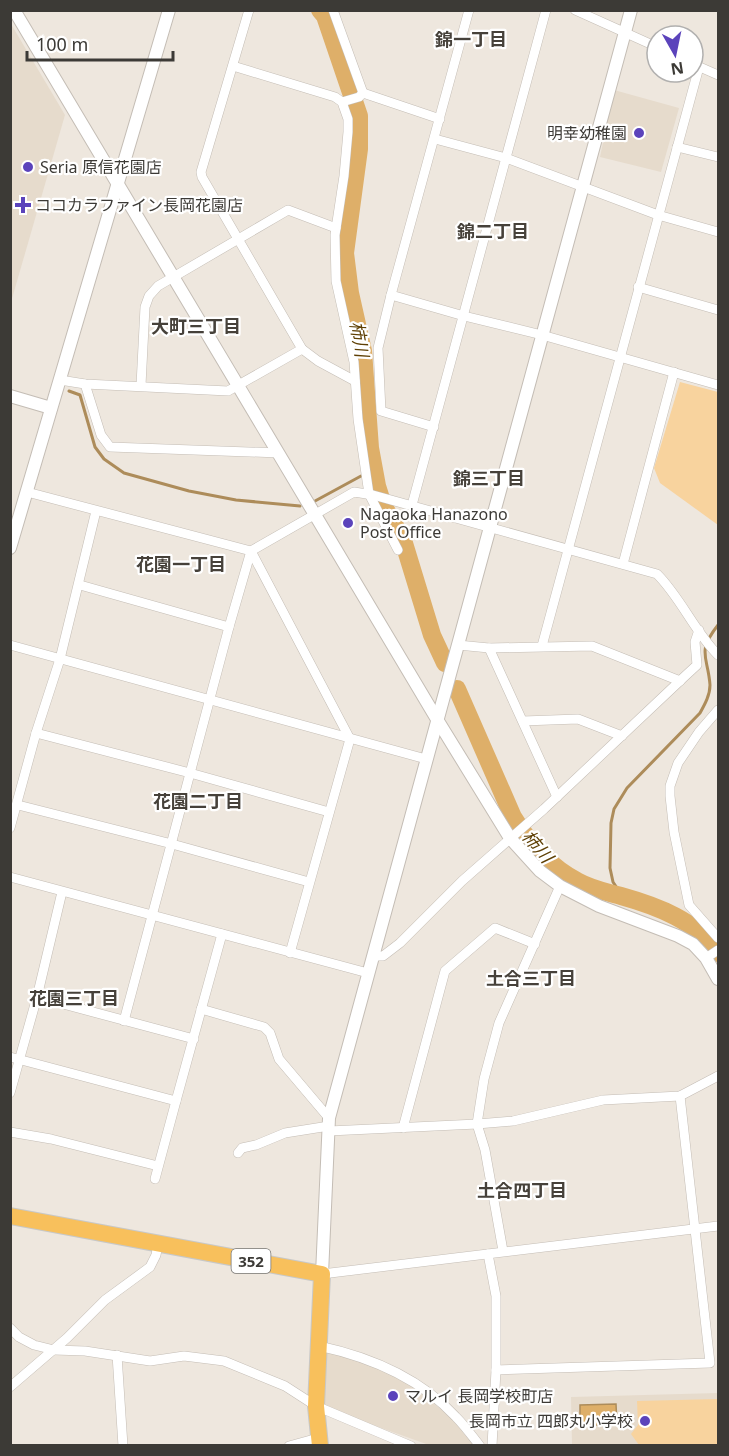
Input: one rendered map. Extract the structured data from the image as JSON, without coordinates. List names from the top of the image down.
{
  "streets": {
    "highway": ["352"]
  },
  "districts": [
    "錦一丁目",
    "錦二丁目",
    "大町三丁目",
    "錦三丁目",
    "花園一丁目",
    "花園二丁目",
    "土合三丁目",
    "花園三丁目",
    "土合四丁目"
  ],
  "water": ["柿川"],
  "places": {
    "other": [
      "明幸幼稚園",
      "Seria 原信花園店",
      "Nagaoka Hanazono Post Office",
      "マルイ 長岡学校町店",
      "長岡市立 四郎丸小学校"
    ],
    "health": ["ココカラファイン長岡花園店"]
  },
  "scale_bar": "100 m",
  "north": "bottom"
}
